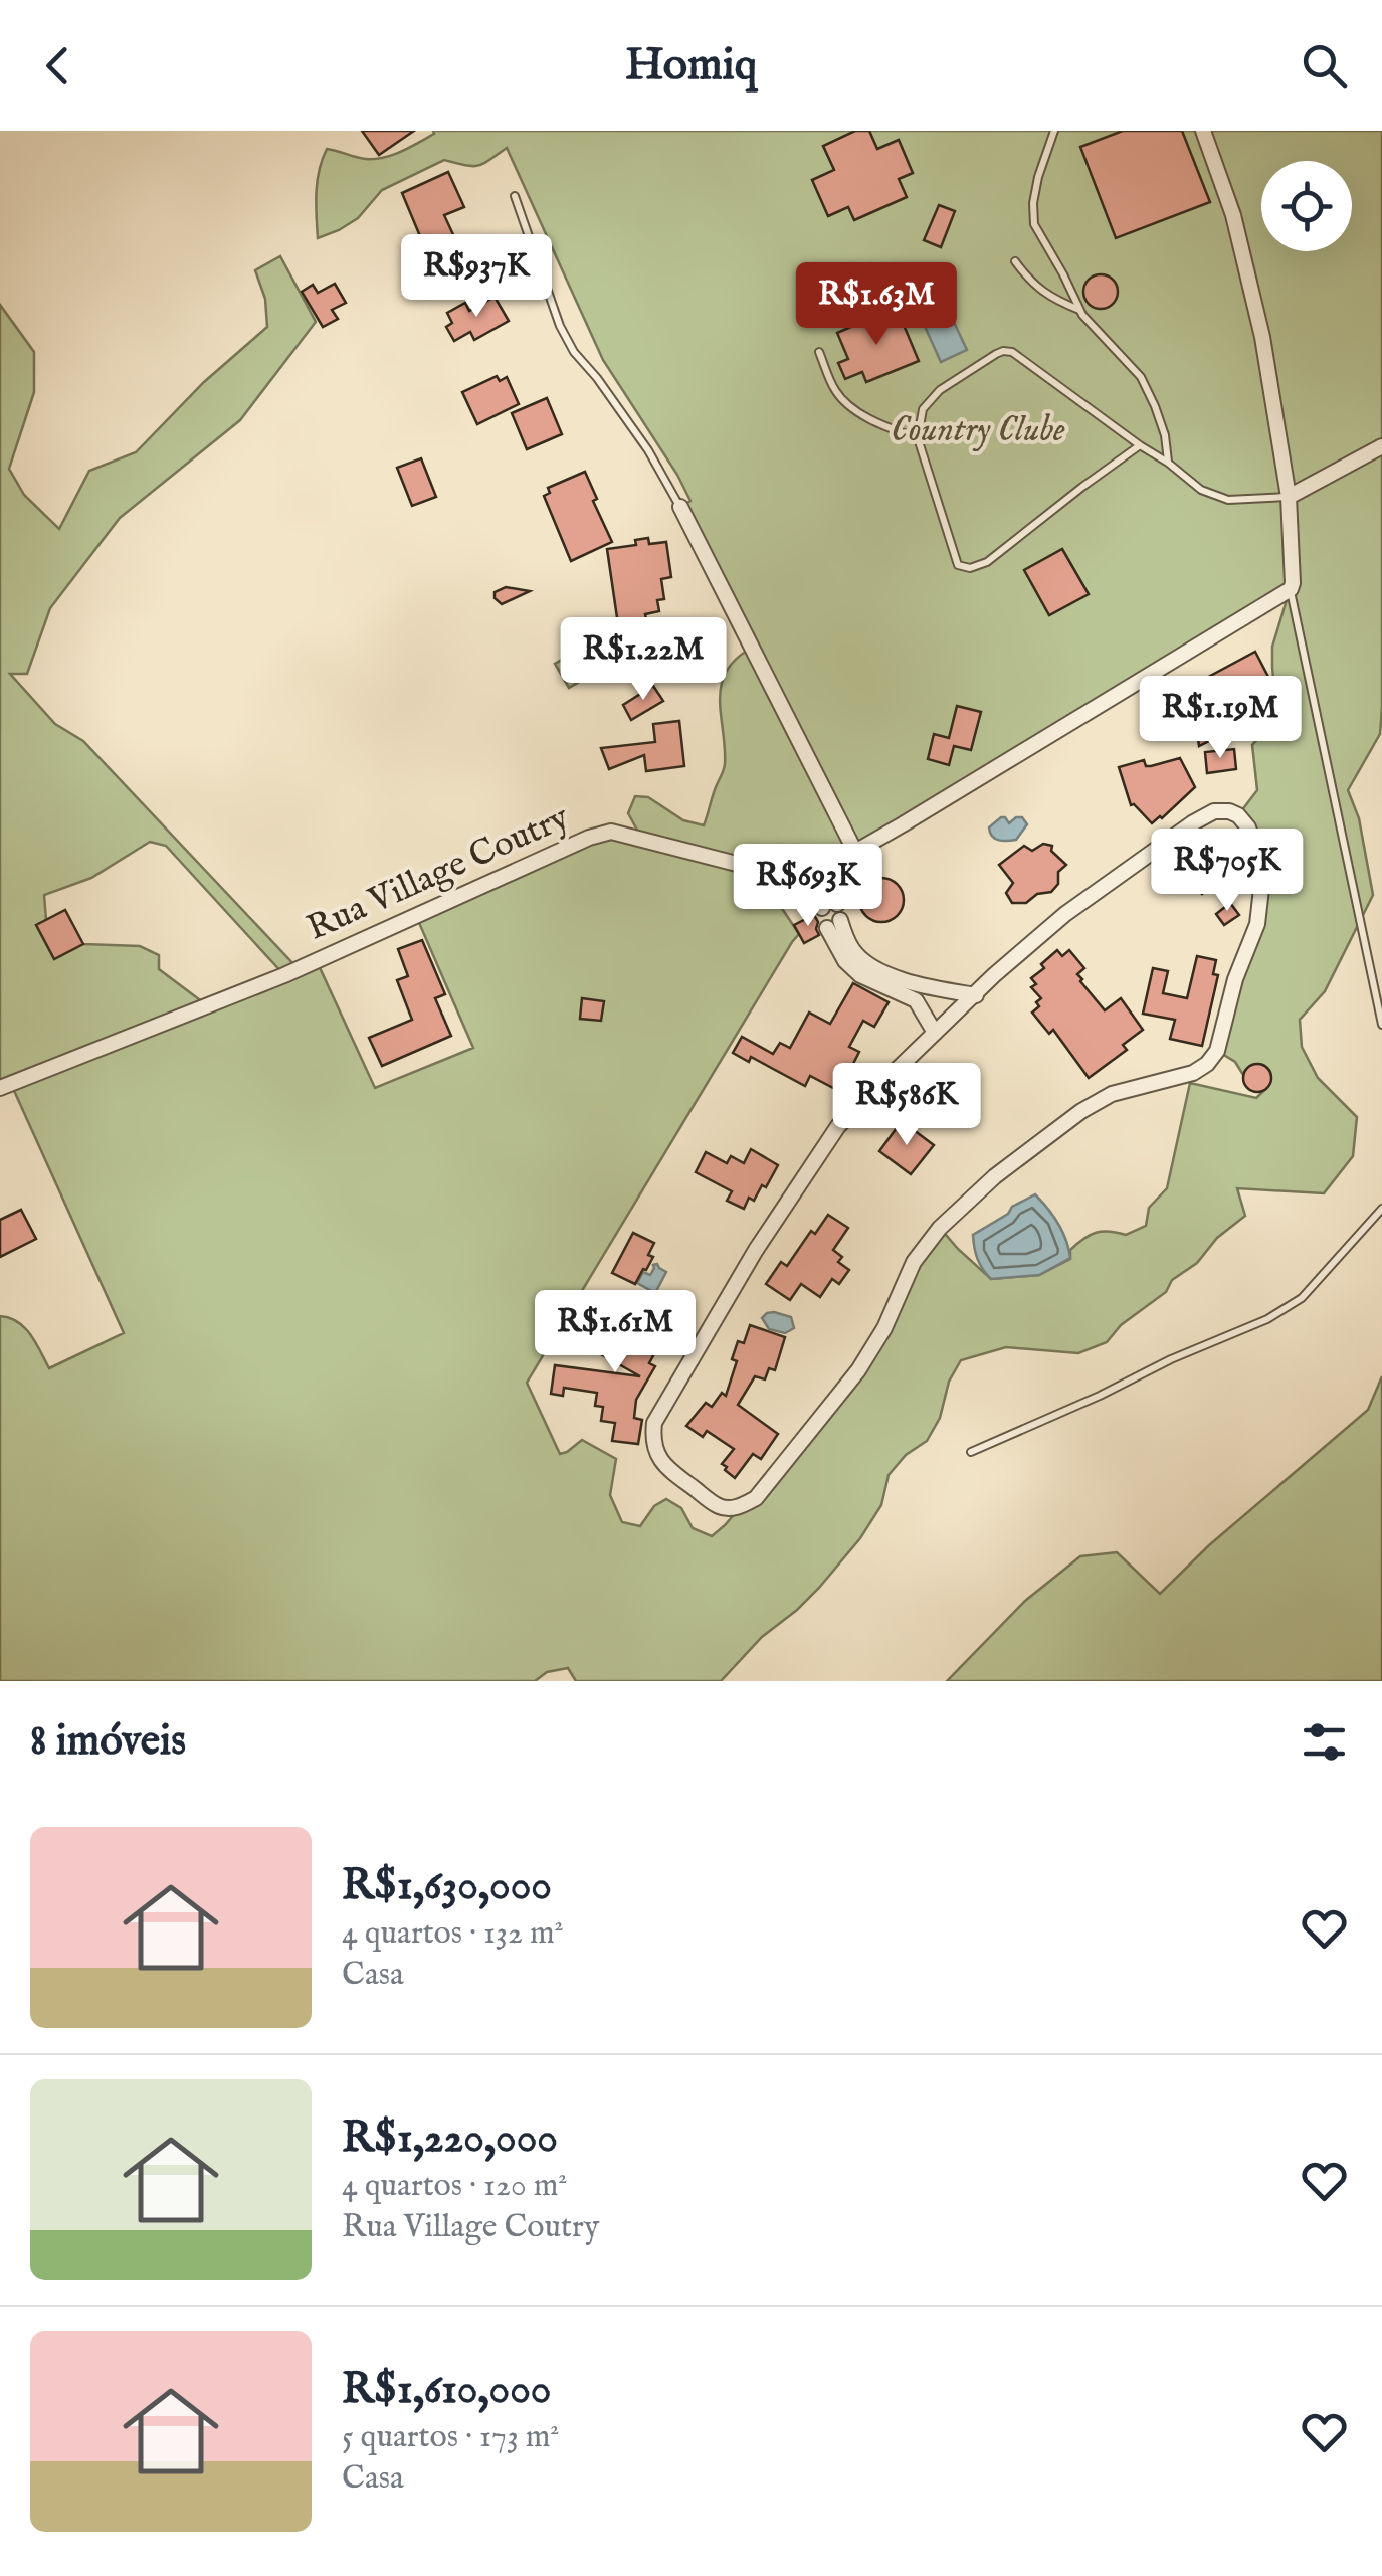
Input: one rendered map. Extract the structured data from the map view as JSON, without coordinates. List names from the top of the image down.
{
  "streets": {
    "street": ["Rua Village Coutry"]
  },
  "parks": ["Country Clube"],
  "page": {
    "header": "Homiq",
    "price": [
      "R$937K",
      "R$1.63M",
      "R$1.22M",
      "R$1.19M",
      "R$705K",
      "R$693K",
      "R$586K",
      "R$1.61M"
    ],
    "heading": "8 imóveis",
    "list": [
      {
        "name": "R$1,630,000",
        "note": "4 quartos · 132 m² · Casa"
      },
      {
        "name": "R$1,220,000",
        "note": "4 quartos · 120 m² · Rua Village Coutry"
      },
      {
        "name": "R$1,610,000",
        "note": "5 quartos · 173 m² · Casa"
      }
    ]
  }
}
